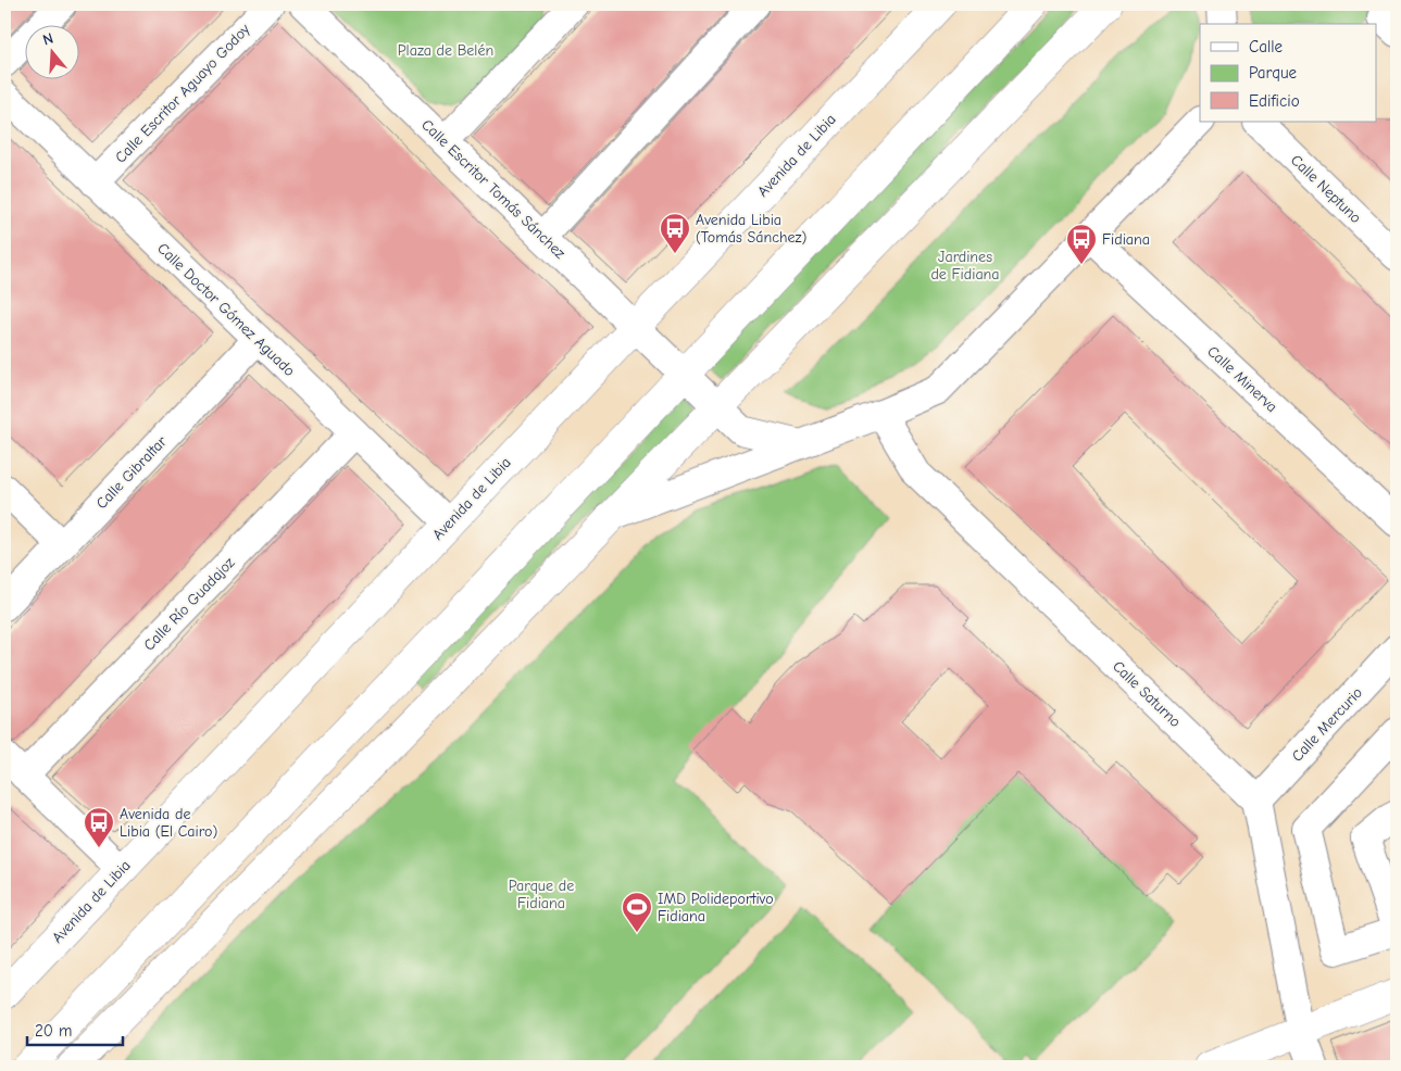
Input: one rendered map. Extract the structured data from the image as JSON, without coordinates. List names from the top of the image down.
{
  "streets": {
    "main road": ["Avenida de Libia"],
    "street": [
      "Calle Escritor Aguayo Godoy",
      "Calle Escritor Tomás Sánchez",
      "Calle Neptuno",
      "Calle Doctor Gómez Aguado",
      "Calle Minerva",
      "Calle Gibraltar",
      "Calle Río Guadajoz",
      "Calle Saturno",
      "Calle Mercurio"
    ]
  },
  "crossings": [
    ["Calle Escritor Aguayo Godoy", "Calle Doctor Gómez Aguado"],
    ["Avenida de Libia", "Calle Escritor Tomás Sánchez"],
    ["Avenida de Libia", "Calle Doctor Gómez Aguado"],
    ["Calle Doctor Gómez Aguado", "Calle Gibraltar"],
    ["Calle Doctor Gómez Aguado", "Calle Río Guadajoz"],
    ["Calle Saturno", "Calle Mercurio"]
  ],
  "parks": ["Plaza de Belén", "Jardines de Fidiana", "Parque de Fidiana"],
  "places": {
    "bus stop": ["Avenida Libia (Tomás Sánchez)", "Fidiana", "Avenida de Libia (El Cairo)"],
    "sports": ["IMD Polideportivo Fidiana"]
  },
  "legend": ["Calle", "Parque", "Edificio"],
  "scale_bar": "20 m",
  "north": "top"
}
